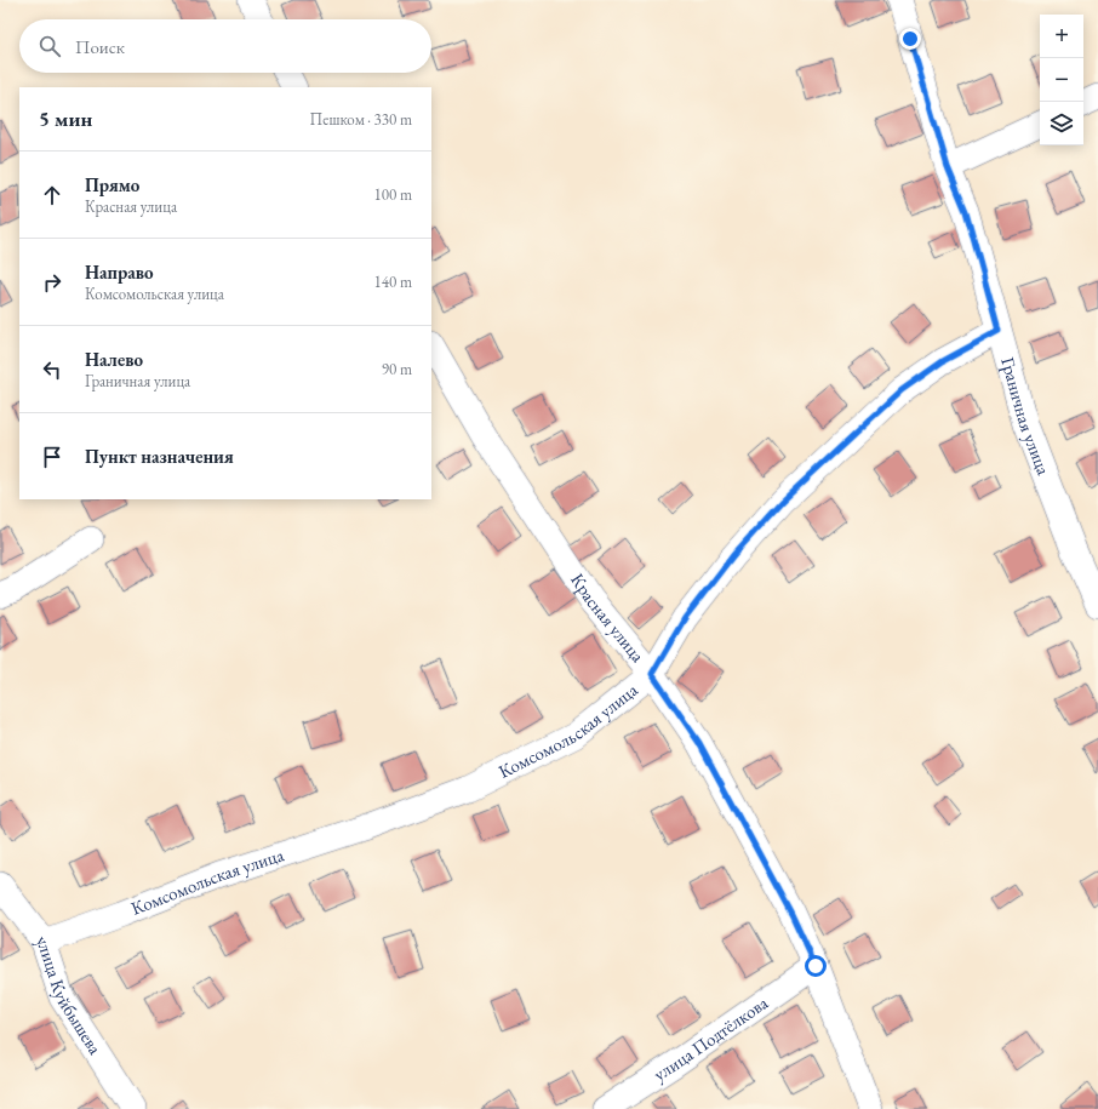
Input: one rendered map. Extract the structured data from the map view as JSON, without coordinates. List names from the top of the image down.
{
  "streets": {
    "street": [
      "Граничная улица",
      "Красная улица",
      "Комсомольская улица",
      "улица Куйбышева",
      "улица Подтёлкова"
    ]
  },
  "crossings": [
    ["Граничная улица", "Комсомольская улица"],
    ["Красная улица", "Комсомольская улица"],
    ["Красная улица", "улица Подтёлкова"],
    ["Комсомольская улица", "улица Куйбышева"]
  ],
  "page": {
    "map_buttons": ["+", "−"],
    "search": "Поиск",
    "heading": ["5 мин", "Пешком · 330 m"],
    "list": [
      ["Прямо", "Красная улица", "100 m"],
      ["Направо", "Комсомольская улица", "140 m"],
      ["Налево", "Граничная улица", "90 m"],
      "Пункт назначения"
    ]
  }
}
